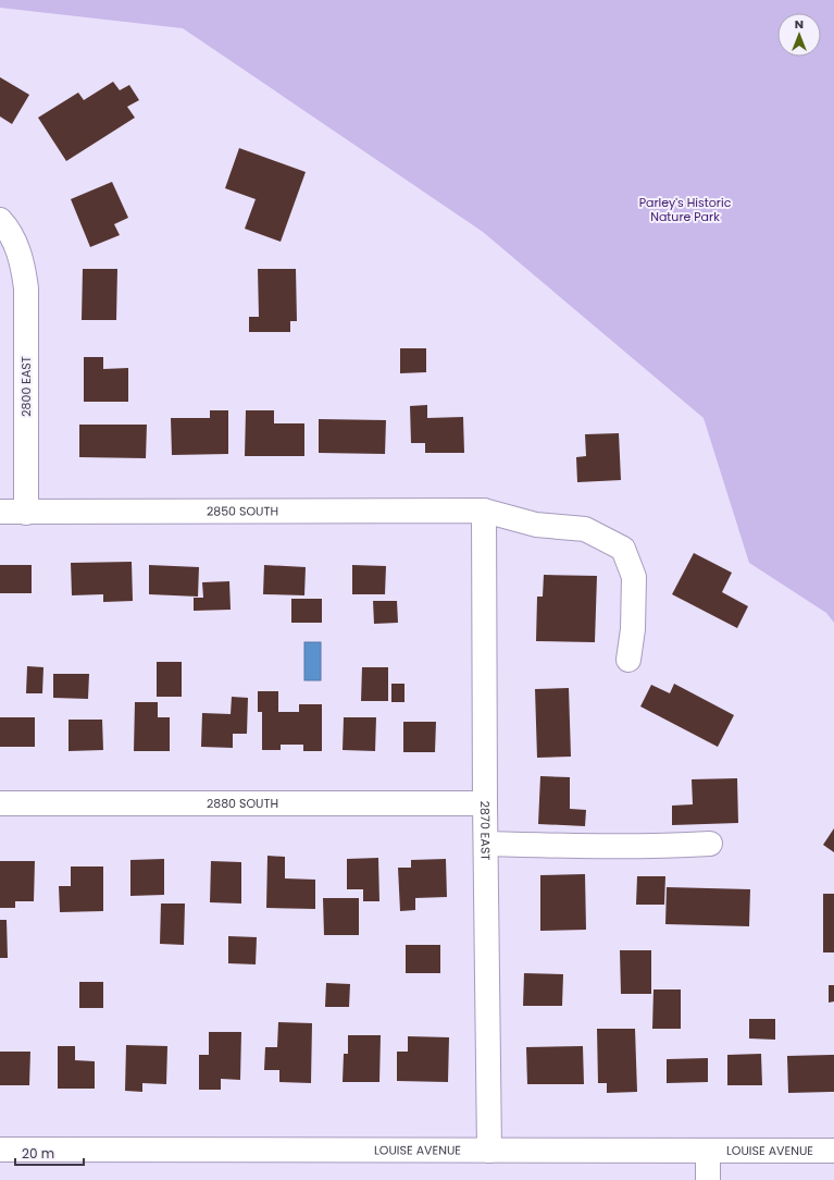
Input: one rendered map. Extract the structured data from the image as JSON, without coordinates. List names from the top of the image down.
{
  "streets": {
    "street": [
      "2800 EAST",
      "2850 SOUTH",
      "2880 SOUTH",
      "2870 EAST",
      "LOUISE AVENUE"
    ]
  },
  "crossings": [
    ["2800 EAST", "2850 SOUTH"],
    ["2850 SOUTH", "2870 EAST"],
    ["2880 SOUTH", "2870 EAST"],
    ["2870 EAST", "LOUISE AVENUE"]
  ],
  "parks": ["Parley's Historic Nature Park"],
  "scale_bar": "20 m",
  "north": "top"
}
